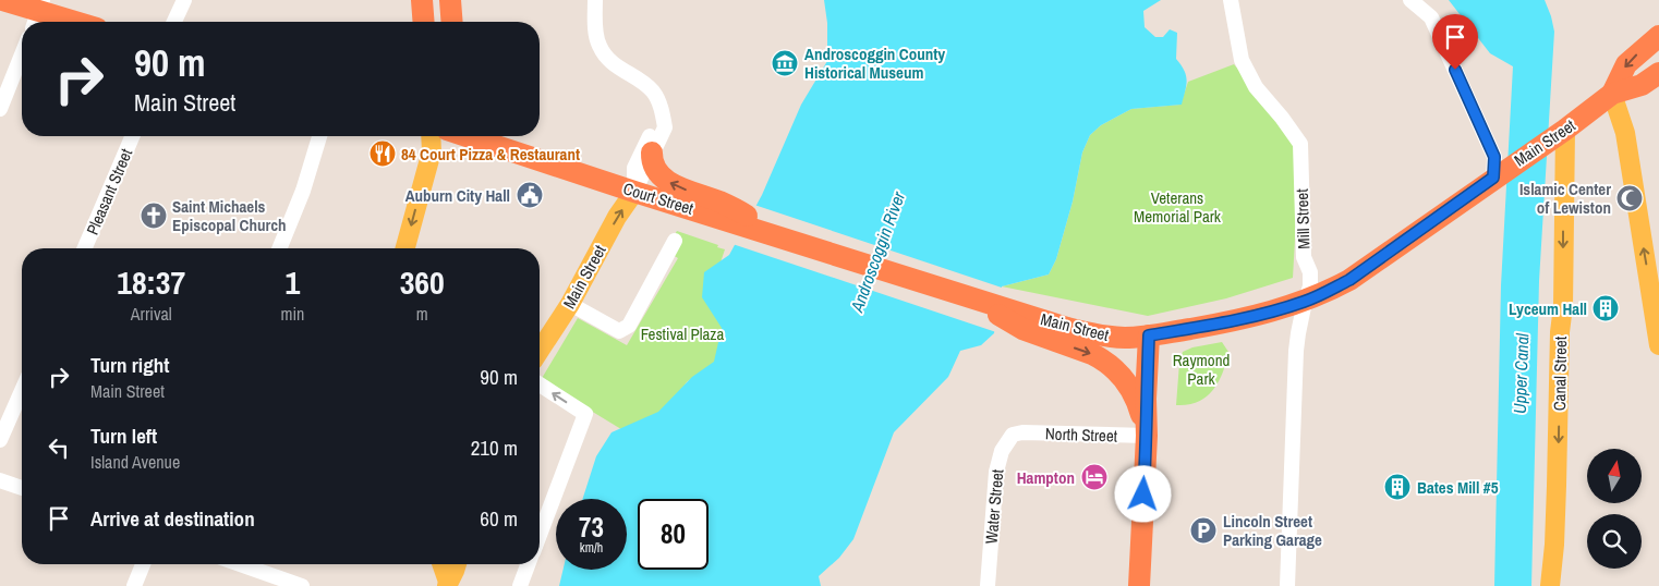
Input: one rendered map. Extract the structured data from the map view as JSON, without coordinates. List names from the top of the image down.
{
  "streets": {
    "highway": ["Main Street", "Court Street"],
    "main road": ["Canal Street"],
    "street": [
      "Pleasant Street",
      "Mill Street",
      "North Street",
      "Water Street"
    ]
  },
  "crossings": [
    ["Main Street", "Court Street"],
    ["Main Street", "Mill Street"],
    ["Main Street", "Canal Street"],
    ["North Street", "Water Street"]
  ],
  "water": ["Androscoggin River", "Upper Canal"],
  "parks": ["Veterans Memorial Park", "Festival Plaza", "Raymond Park"],
  "places": {
    "museum": ["Androscoggin County Historical Museum"],
    "restaurant": ["84 Court Pizza & Restaurant"],
    "public building": ["Auburn City Hall"],
    "mosque": ["Islamic Center of Lewiston"],
    "church": ["Saint Michaels Episcopal Church"],
    "building": ["Lyceum Hall", "Bates Mill #5"],
    "hotel": ["Hampton"],
    "parking": ["Lincoln Street Parking Garage"]
  },
  "north": "top",
  "page": {
    "turn": ["90 m", "Main Street"],
    "eta": [
      "18:37",
      "Arrival",
      "1",
      "min",
      "360",
      "m"
    ],
    "list": [
      {
        "name": "Turn right",
        "note": "Main Street",
        "value": "90 m"
      },
      {
        "name": "Turn left",
        "note": "Island Avenue",
        "value": "210 m"
      },
      {
        "name": "Arrive at destination",
        "value": "60 m"
      }
    ],
    "speed": "73 km/h",
    "limit": "80"
  }
}
